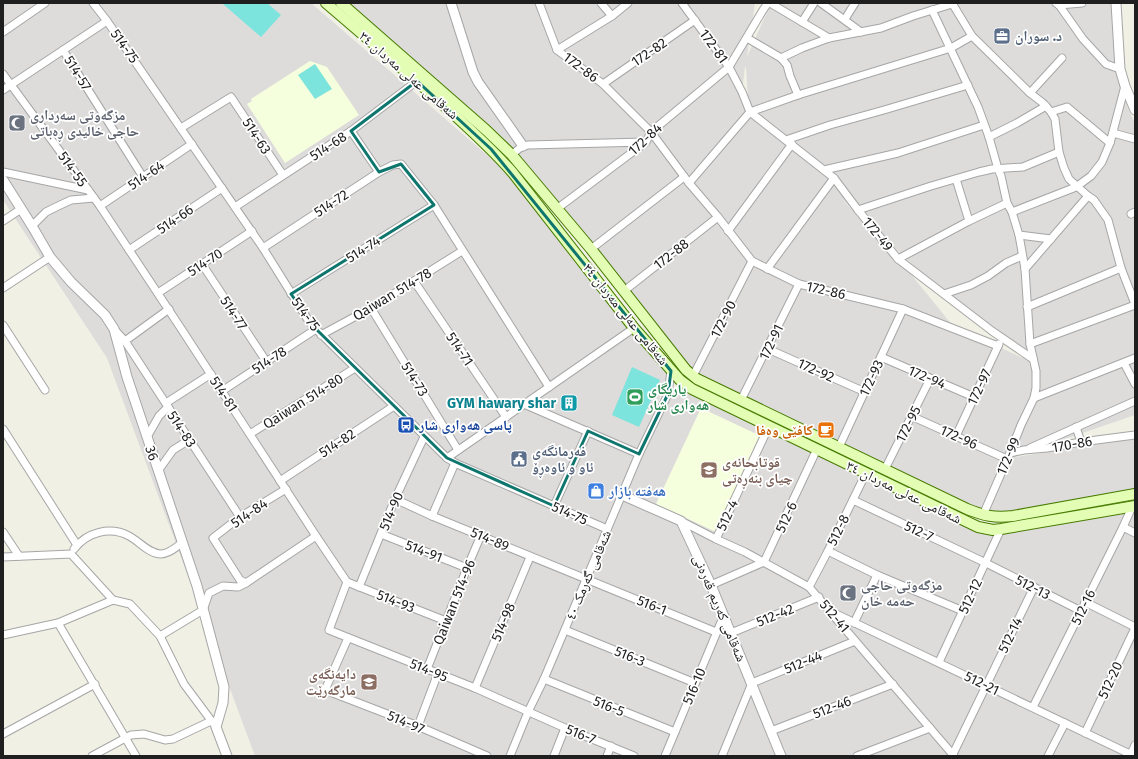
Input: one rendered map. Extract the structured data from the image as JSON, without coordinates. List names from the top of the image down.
{
  "streets": {
    "main road": ["شەقامی عەلی مەردان ٣٤"],
    "street": [
      "514-75",
      "172-81",
      "172-82",
      "172-86",
      "514-57",
      "514-63",
      "172-84",
      "514-68",
      "514-55",
      "514-64",
      "514-72",
      "514-66",
      "172-49",
      "514-74",
      "172-88",
      "514-70",
      "Qaiwan 514-78",
      "514-77",
      "172-90",
      "172-91",
      "514-71",
      "514-78",
      "172-92",
      "172-94",
      "172-93",
      "514-73",
      "172-97",
      "514-81",
      "Qaiwan 514-80",
      "172-95",
      "514-83",
      "172-96",
      "514-82",
      "170-86",
      "36",
      "172-99",
      "514-90",
      "514-84",
      "512-4",
      "512-6",
      "512-8",
      "512-7",
      "514-89",
      "514-91",
      "شەقامی گەرمک ٤٠",
      "512-13",
      "512-12",
      "514-93",
      "Qaiwan 514-96",
      "516-1",
      "512-16",
      "شەقامی کەریم قەرەنی",
      "512-42",
      "512-41",
      "514-98",
      "512-14",
      "516-3",
      "512-44",
      "514-95",
      "512-20",
      "512-21",
      "516-10",
      "516-5",
      "512-46",
      "514-97",
      "516-7"
    ]
  },
  "crossings": [
    ["514-75", "514-63"],
    ["514-75", "514-68"],
    ["514-75", "514-64"],
    ["514-75", "514-72"],
    ["514-75", "514-66"],
    ["514-75", "514-74"],
    ["514-75", "514-70"],
    ["514-75", "Qaiwan 514-78"],
    ["514-75", "514-78"],
    ["514-75", "Qaiwan 514-80"],
    ["514-75", "514-82"],
    ["514-75", "514-90"],
    ["514-75", "شەقامی گەرمک ٤٠"],
    ["172-81", "172-82"],
    ["172-81", "172-84"],
    ["172-81", "172-49"],
    ["172-82", "172-86"],
    ["172-86", "172-84"],
    ["172-86", "172-88"],
    ["172-86", "172-90"],
    ["172-86", "172-91"],
    ["172-86", "172-93"],
    ["172-86", "172-97"],
    ["514-57", "514-64"],
    ["شەقامی عەلی مەردان ٣٤", "172-84"],
    ["شەقامی عەلی مەردان ٣٤", "514-68"],
    ["شەقامی عەلی مەردان ٣٤", "172-88"],
    ["شەقامی عەلی مەردان ٣٤", "172-90"],
    ["شەقامی عەلی مەردان ٣٤", "172-91"],
    ["شەقامی عەلی مەردان ٣٤", "172-93"],
    ["شەقامی عەلی مەردان ٣٤", "172-95"],
    ["شەقامی عەلی مەردان ٣٤", "172-99"],
    ["شەقامی عەلی مەردان ٣٤", "512-4"],
    ["شەقامی عەلی مەردان ٣٤", "512-6"],
    ["شەقامی عەلی مەردان ٣٤", "512-8"],
    ["شەقامی عەلی مەردان ٣٤", "شەقامی گەرمک ٤٠"],
    ["شەقامی عەلی مەردان ٣٤", "512-12"],
    ["شەقامی عەلی مەردان ٣٤", "512-16"],
    ["514-63", "514-68"],
    ["514-55", "514-64"],
    ["514-55", "514-81"],
    ["514-64", "514-81"],
    ["514-72", "514-74"],
    ["514-66", "514-81"],
    ["172-49", "172-97"],
    ["172-49", "172-99"],
    ["514-70", "514-77"],
    ["514-70", "514-81"],
    ["Qaiwan 514-78", "514-71"],
    ["Qaiwan 514-78", "514-73"],
    ["514-77", "514-78"],
    ["172-91", "172-92"],
    ["514-78", "514-81"],
    ["172-92", "172-93"],
    ["172-94", "172-93"],
    ["172-94", "172-97"],
    ["172-94", "172-95"],
    ["172-97", "172-96"],
    ["514-81", "Qaiwan 514-80"],
    ["514-81", "514-82"],
    ["514-81", "514-84"],
    ["514-81", "514-93"],
    ["514-81", "514-95"],
    ["172-95", "172-96"],
    ["514-83", "36"],
    ["514-83", "514-84"],
    ["172-96", "170-86"],
    ["172-96", "172-99"],
    ["170-86", "172-99"],
    ["514-90", "514-89"],
    ["514-90", "514-91"],
    ["514-90", "514-93"],
    ["512-4", "512-41"],
    ["512-6", "512-41"],
    ["512-8", "512-7"],
    ["512-8", "512-41"],
    ["512-7", "512-13"],
    ["512-7", "512-12"],
    ["514-89", "شەقامی گەرمک ٤٠"],
    ["514-89", "Qaiwan 514-96"],
    ["514-89", "516-1"],
    ["514-89", "514-98"],
    ["514-91", "Qaiwan 514-96"],
    ["شەقامی گەرمک ٤٠", "516-1"],
    ["شەقامی گەرمک ٤٠", "516-3"],
    ["شەقامی گەرمک ٤٠", "514-95"],
    ["شەقامی گەرمک ٤٠", "516-5"],
    ["شەقامی گەرمک ٤٠", "516-7"],
    ["512-13", "512-12"],
    ["512-13", "512-16"],
    ["512-13", "512-14"],
    ["512-12", "512-21"],
    ["514-93", "Qaiwan 514-96"],
    ["514-93", "514-95"],
    ["Qaiwan 514-96", "514-95"],
    ["516-1", "516-10"],
    ["512-16", "512-21"],
    ["شەقامی کەریم قەرەنی", "512-42"],
    ["شەقامی کەریم قەرەنی", "512-41"],
    ["شەقامی کەریم قەرەنی", "512-44"],
    ["شەقامی کەریم قەرەنی", "516-10"],
    ["شەقامی کەریم قەرەنی", "512-46"],
    ["512-42", "512-41"],
    ["512-41", "512-14"],
    ["512-41", "512-44"],
    ["512-41", "512-21"],
    ["512-41", "512-46"],
    ["514-98", "514-95"],
    ["512-14", "512-21"],
    ["516-3", "516-10"],
    ["514-95", "514-97"],
    ["514-95", "516-7"],
    ["512-20", "512-21"],
    ["516-10", "516-5"]
  ],
  "places": {
    "office": ["د. سوران"],
    "mosque": ["مزگەوتی سەرداری حاجی خالیدی ڕەباتی", "مزگەوتی حاجی حەمە خان"],
    "sports": ["یاریگای هەواری شار"],
    "building": ["GYM hawary shar"],
    "bus stop": ["پاسی هەواری شار"],
    "cafe": ["کافێی وەفا"],
    "public building": ["فەرمانگەی ئاو و ئاوەڕۆ"],
    "school or university": ["قوتابحانەی چیای بنەڕەتی", "دایەنگەی مارگەرێت"],
    "shop": ["هەفتە بازار"]
  }
}
